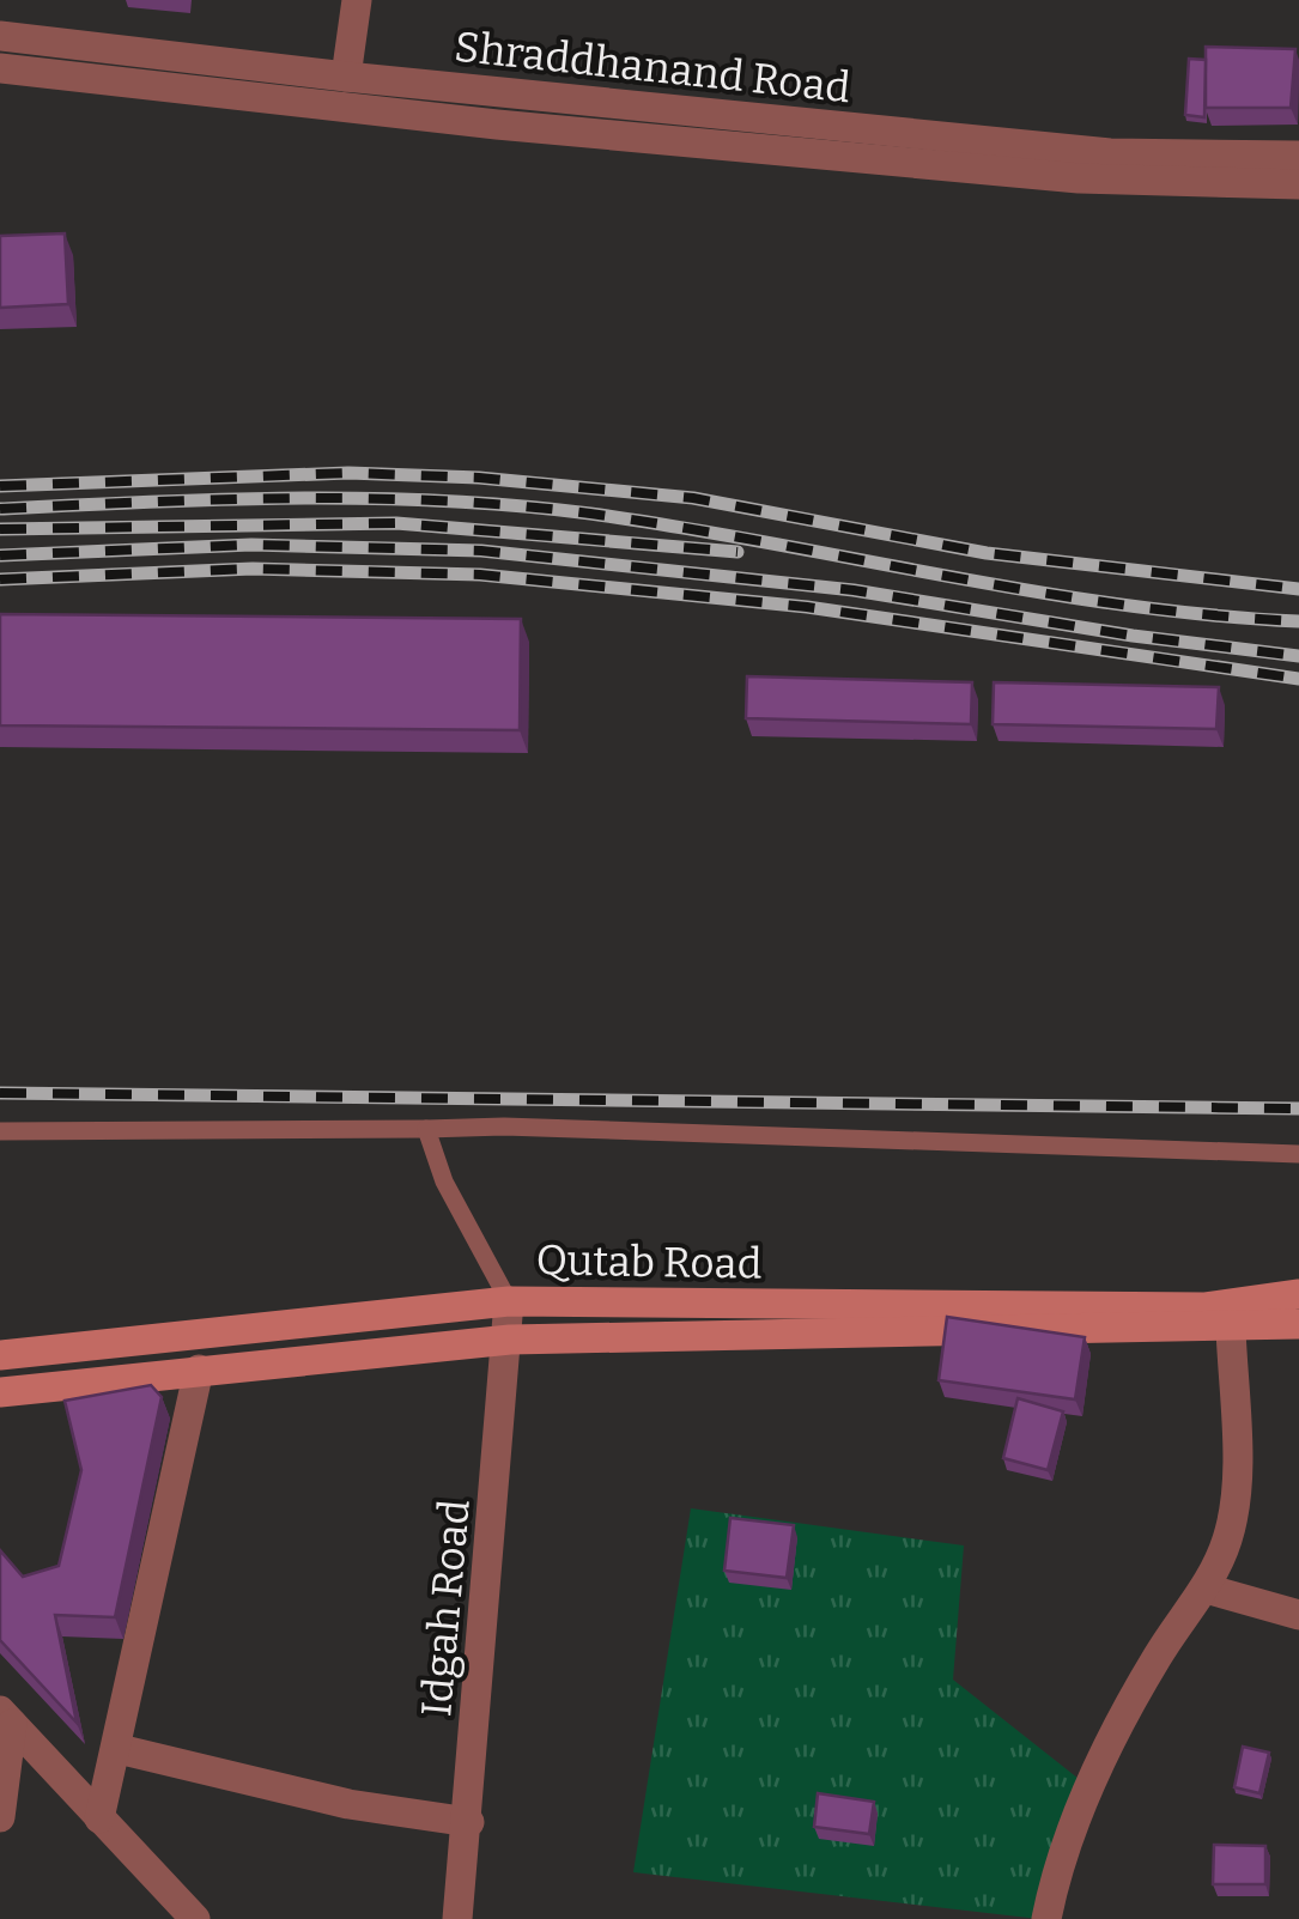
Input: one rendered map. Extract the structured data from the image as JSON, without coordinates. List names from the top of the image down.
{
  "streets": {
    "main road": ["Qutab Road"],
    "street": ["Shraddhanand Road", "Idgah Road"]
  },
  "crossings": [
    ["Qutab Road", "Idgah Road"]
  ]
}
